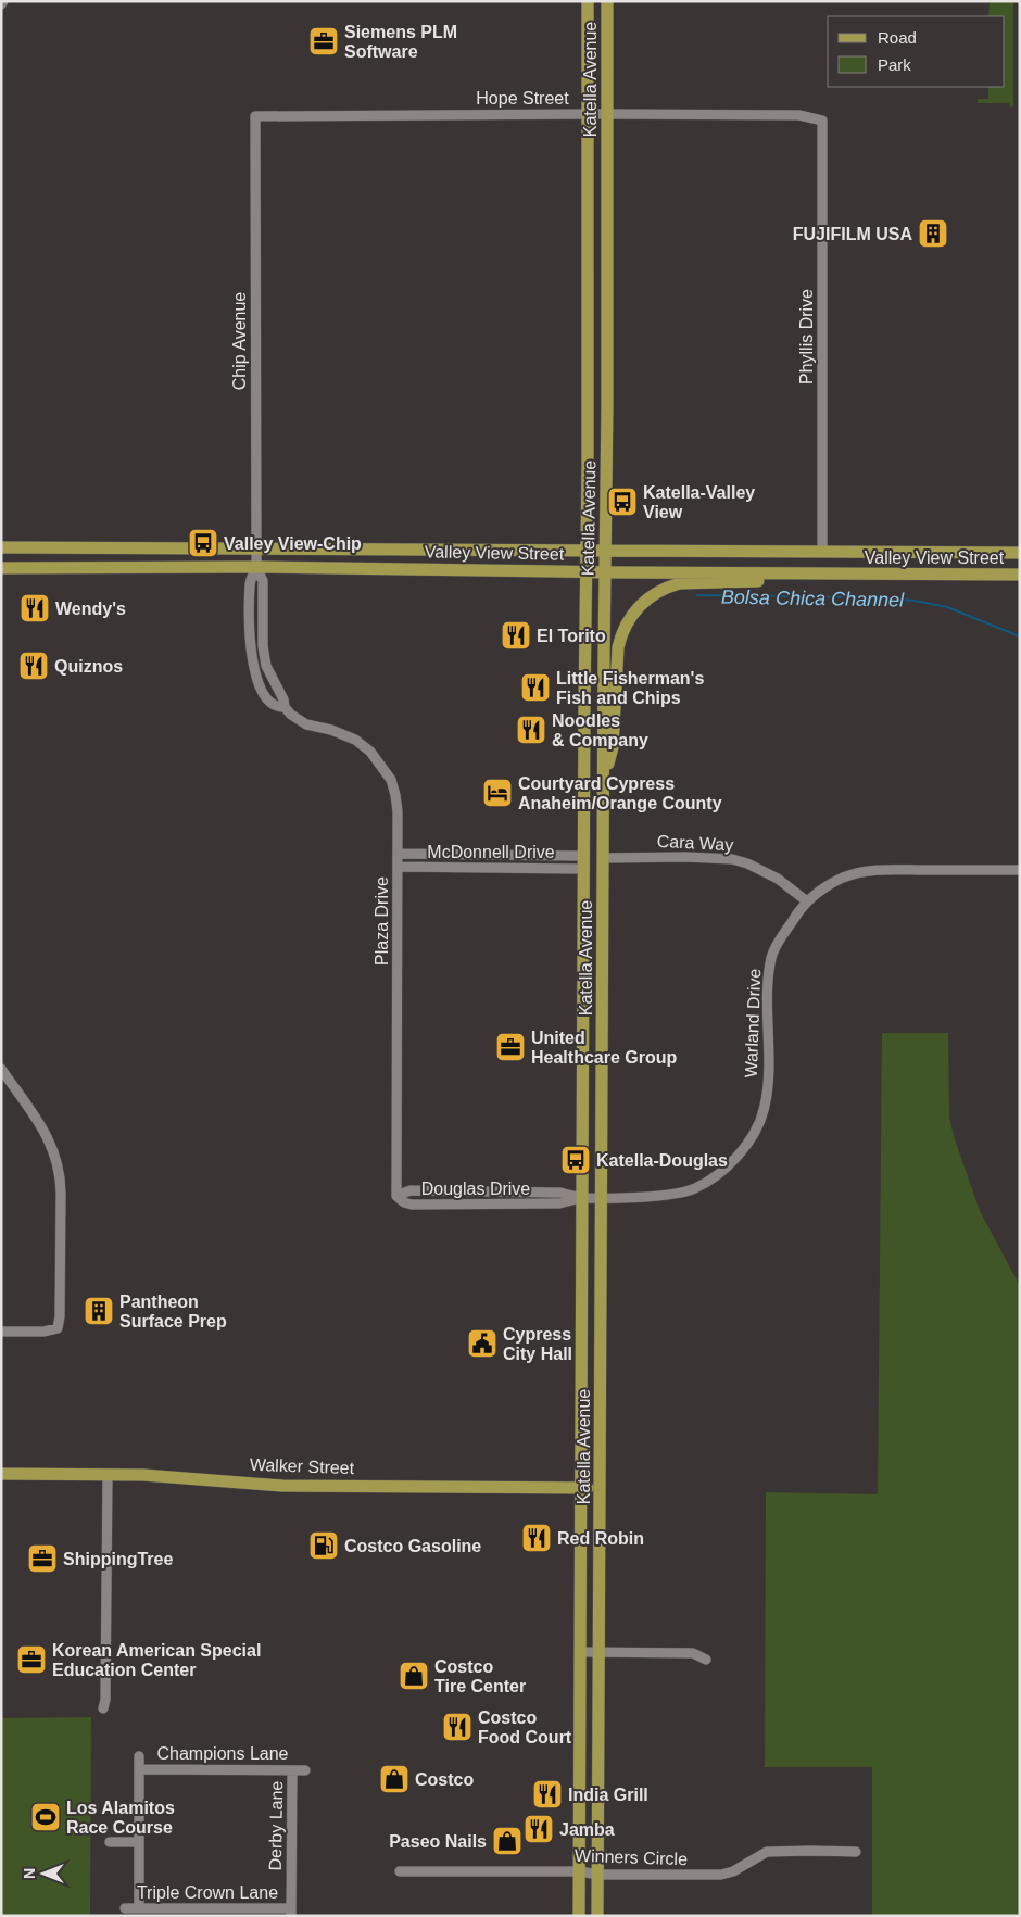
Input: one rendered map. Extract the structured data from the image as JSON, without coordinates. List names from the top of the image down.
{
  "streets": {
    "main road": ["Katella Avenue", "Valley View Street", "Walker Street"],
    "street": [
      "Hope Street",
      "Phyllis Drive",
      "Chip Avenue",
      "Cara Way",
      "McDonnell Drive",
      "Plaza Drive",
      "Warland Drive",
      "Douglas Drive",
      "Champions Lane",
      "Derby Lane",
      "Winners Circle",
      "Triple Crown Lane"
    ]
  },
  "crossings": [
    ["Katella Avenue", "Hope Street"],
    ["Katella Avenue", "Valley View Street"],
    ["Katella Avenue", "Cara Way"],
    ["Katella Avenue", "McDonnell Drive"],
    ["Katella Avenue", "Warland Drive"],
    ["Katella Avenue", "Douglas Drive"],
    ["Katella Avenue", "Walker Street"],
    ["Katella Avenue", "Winners Circle"],
    ["Hope Street", "Phyllis Drive"],
    ["Hope Street", "Chip Avenue"],
    ["Phyllis Drive", "Valley View Street"],
    ["Chip Avenue", "Valley View Street"],
    ["Chip Avenue", "Plaza Drive"],
    ["Valley View Street", "Plaza Drive"],
    ["Cara Way", "Warland Drive"],
    ["McDonnell Drive", "Plaza Drive"],
    ["Plaza Drive", "Douglas Drive"],
    ["Warland Drive", "Douglas Drive"],
    ["Champions Lane", "Derby Lane"],
    ["Derby Lane", "Triple Crown Lane"]
  ],
  "water": ["Bolsa Chica Channel"],
  "places": {
    "office": [
      "Siemens PLM Software",
      "United Healthcare Group",
      "ShippingTree",
      "Korean American Special Education Center"
    ],
    "building": ["FUJIFILM USA", "Pantheon Surface Prep"],
    "bus stop": ["Katella-Valley View", "Valley View-Chip", "Katella-Douglas"],
    "restaurant": [
      "Wendy's",
      "El Torito",
      "Quiznos",
      "Little Fisherman's Fish and Chips",
      "Noodles & Company",
      "Red Robin",
      "Costco Food Court",
      "India Grill",
      "Jamba"
    ],
    "hotel": ["Courtyard Cypress Anaheim/Orange County"],
    "public building": ["Cypress City Hall"],
    "fuel station": ["Costco Gasoline"],
    "shop": ["Costco Tire Center", "Costco", "Paseo Nails"],
    "sports": ["Los Alamitos Race Course"]
  },
  "legend": ["Road", "Park"],
  "north": "left"
}
